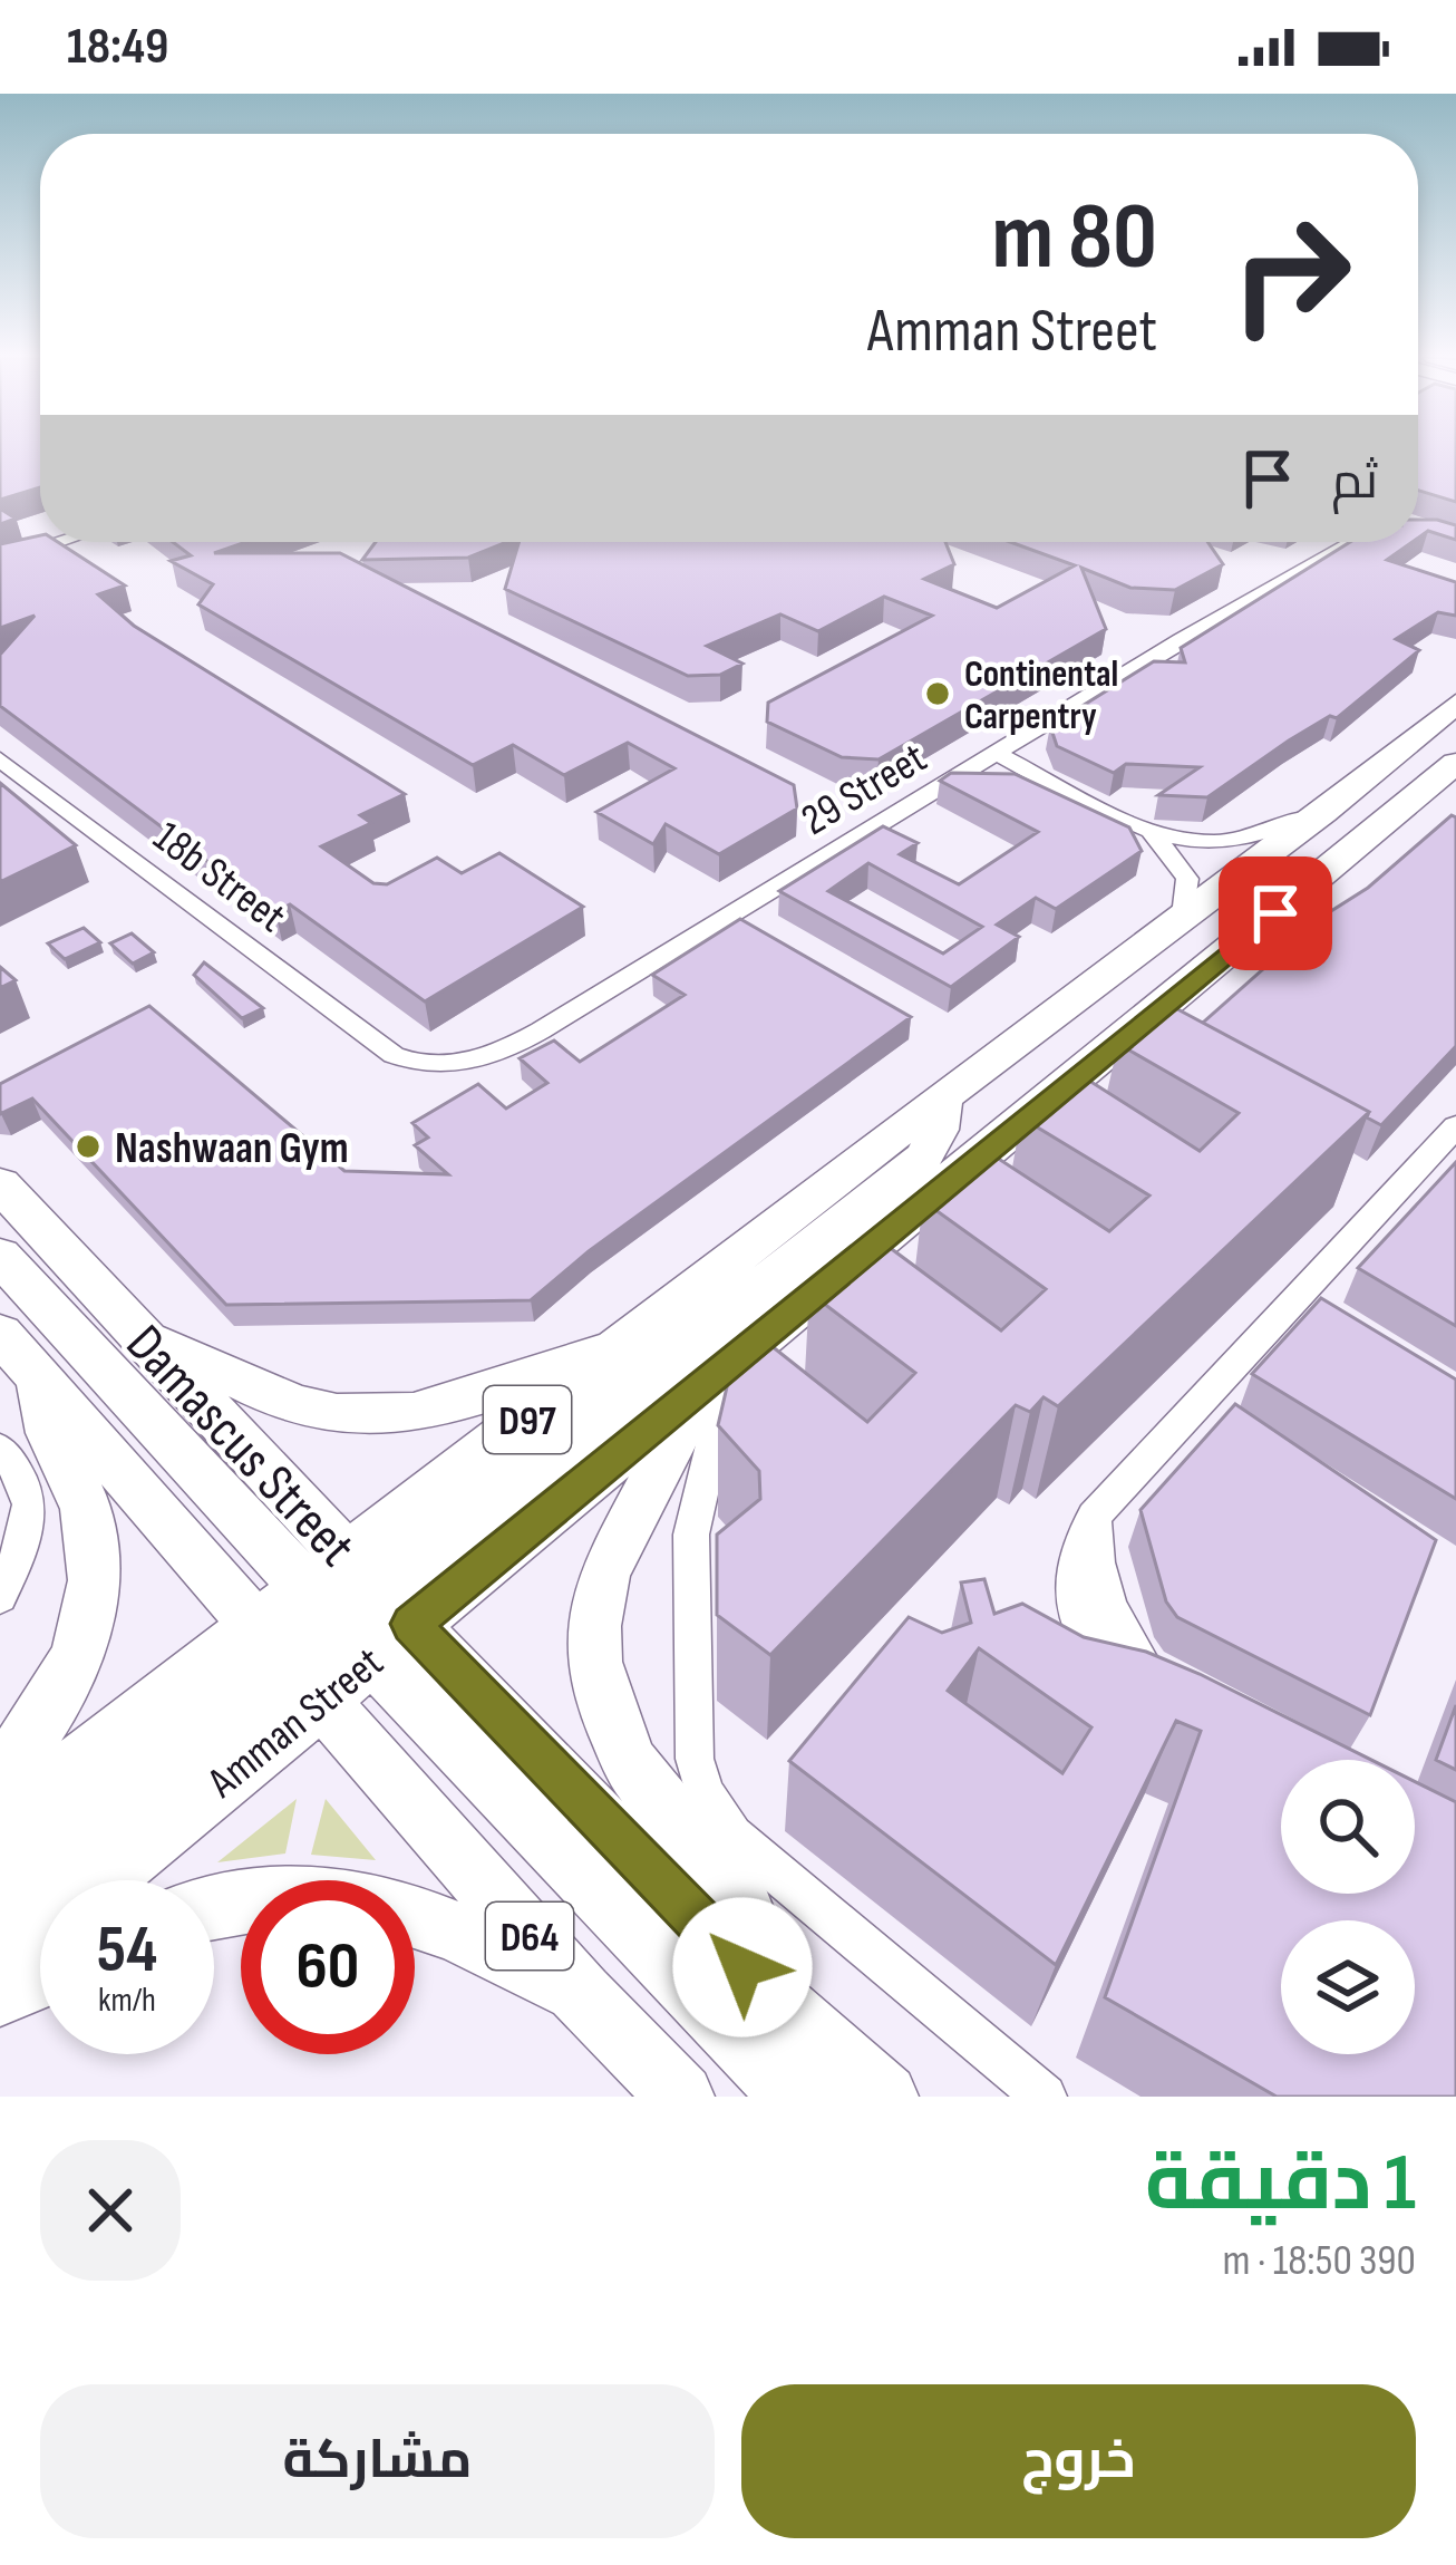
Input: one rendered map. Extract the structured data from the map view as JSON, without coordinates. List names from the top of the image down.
{
  "streets": {
    "main road": [
      "D97",
      "Damascus Street",
      "Amman Street",
      "D64"
    ],
    "street": ["29 Street", "18b Street"]
  },
  "crossings": [
    ["29 Street", "18b Street"],
    ["Damascus Street", "Amman Street"],
    ["Amman Street", "D64"]
  ],
  "places": ["Continental Carpentry", "Nashwaan Gym"],
  "page": {
    "status": "18:49",
    "turn": ["80 m", "Amman Street"],
    "then": "ثم",
    "speed": "54 km/h",
    "limit": "60",
    "heading": ["1 دقيقة", "390 m · 18:50"],
    "buttons": ["خروج", "مشاركة"]
  }
}
